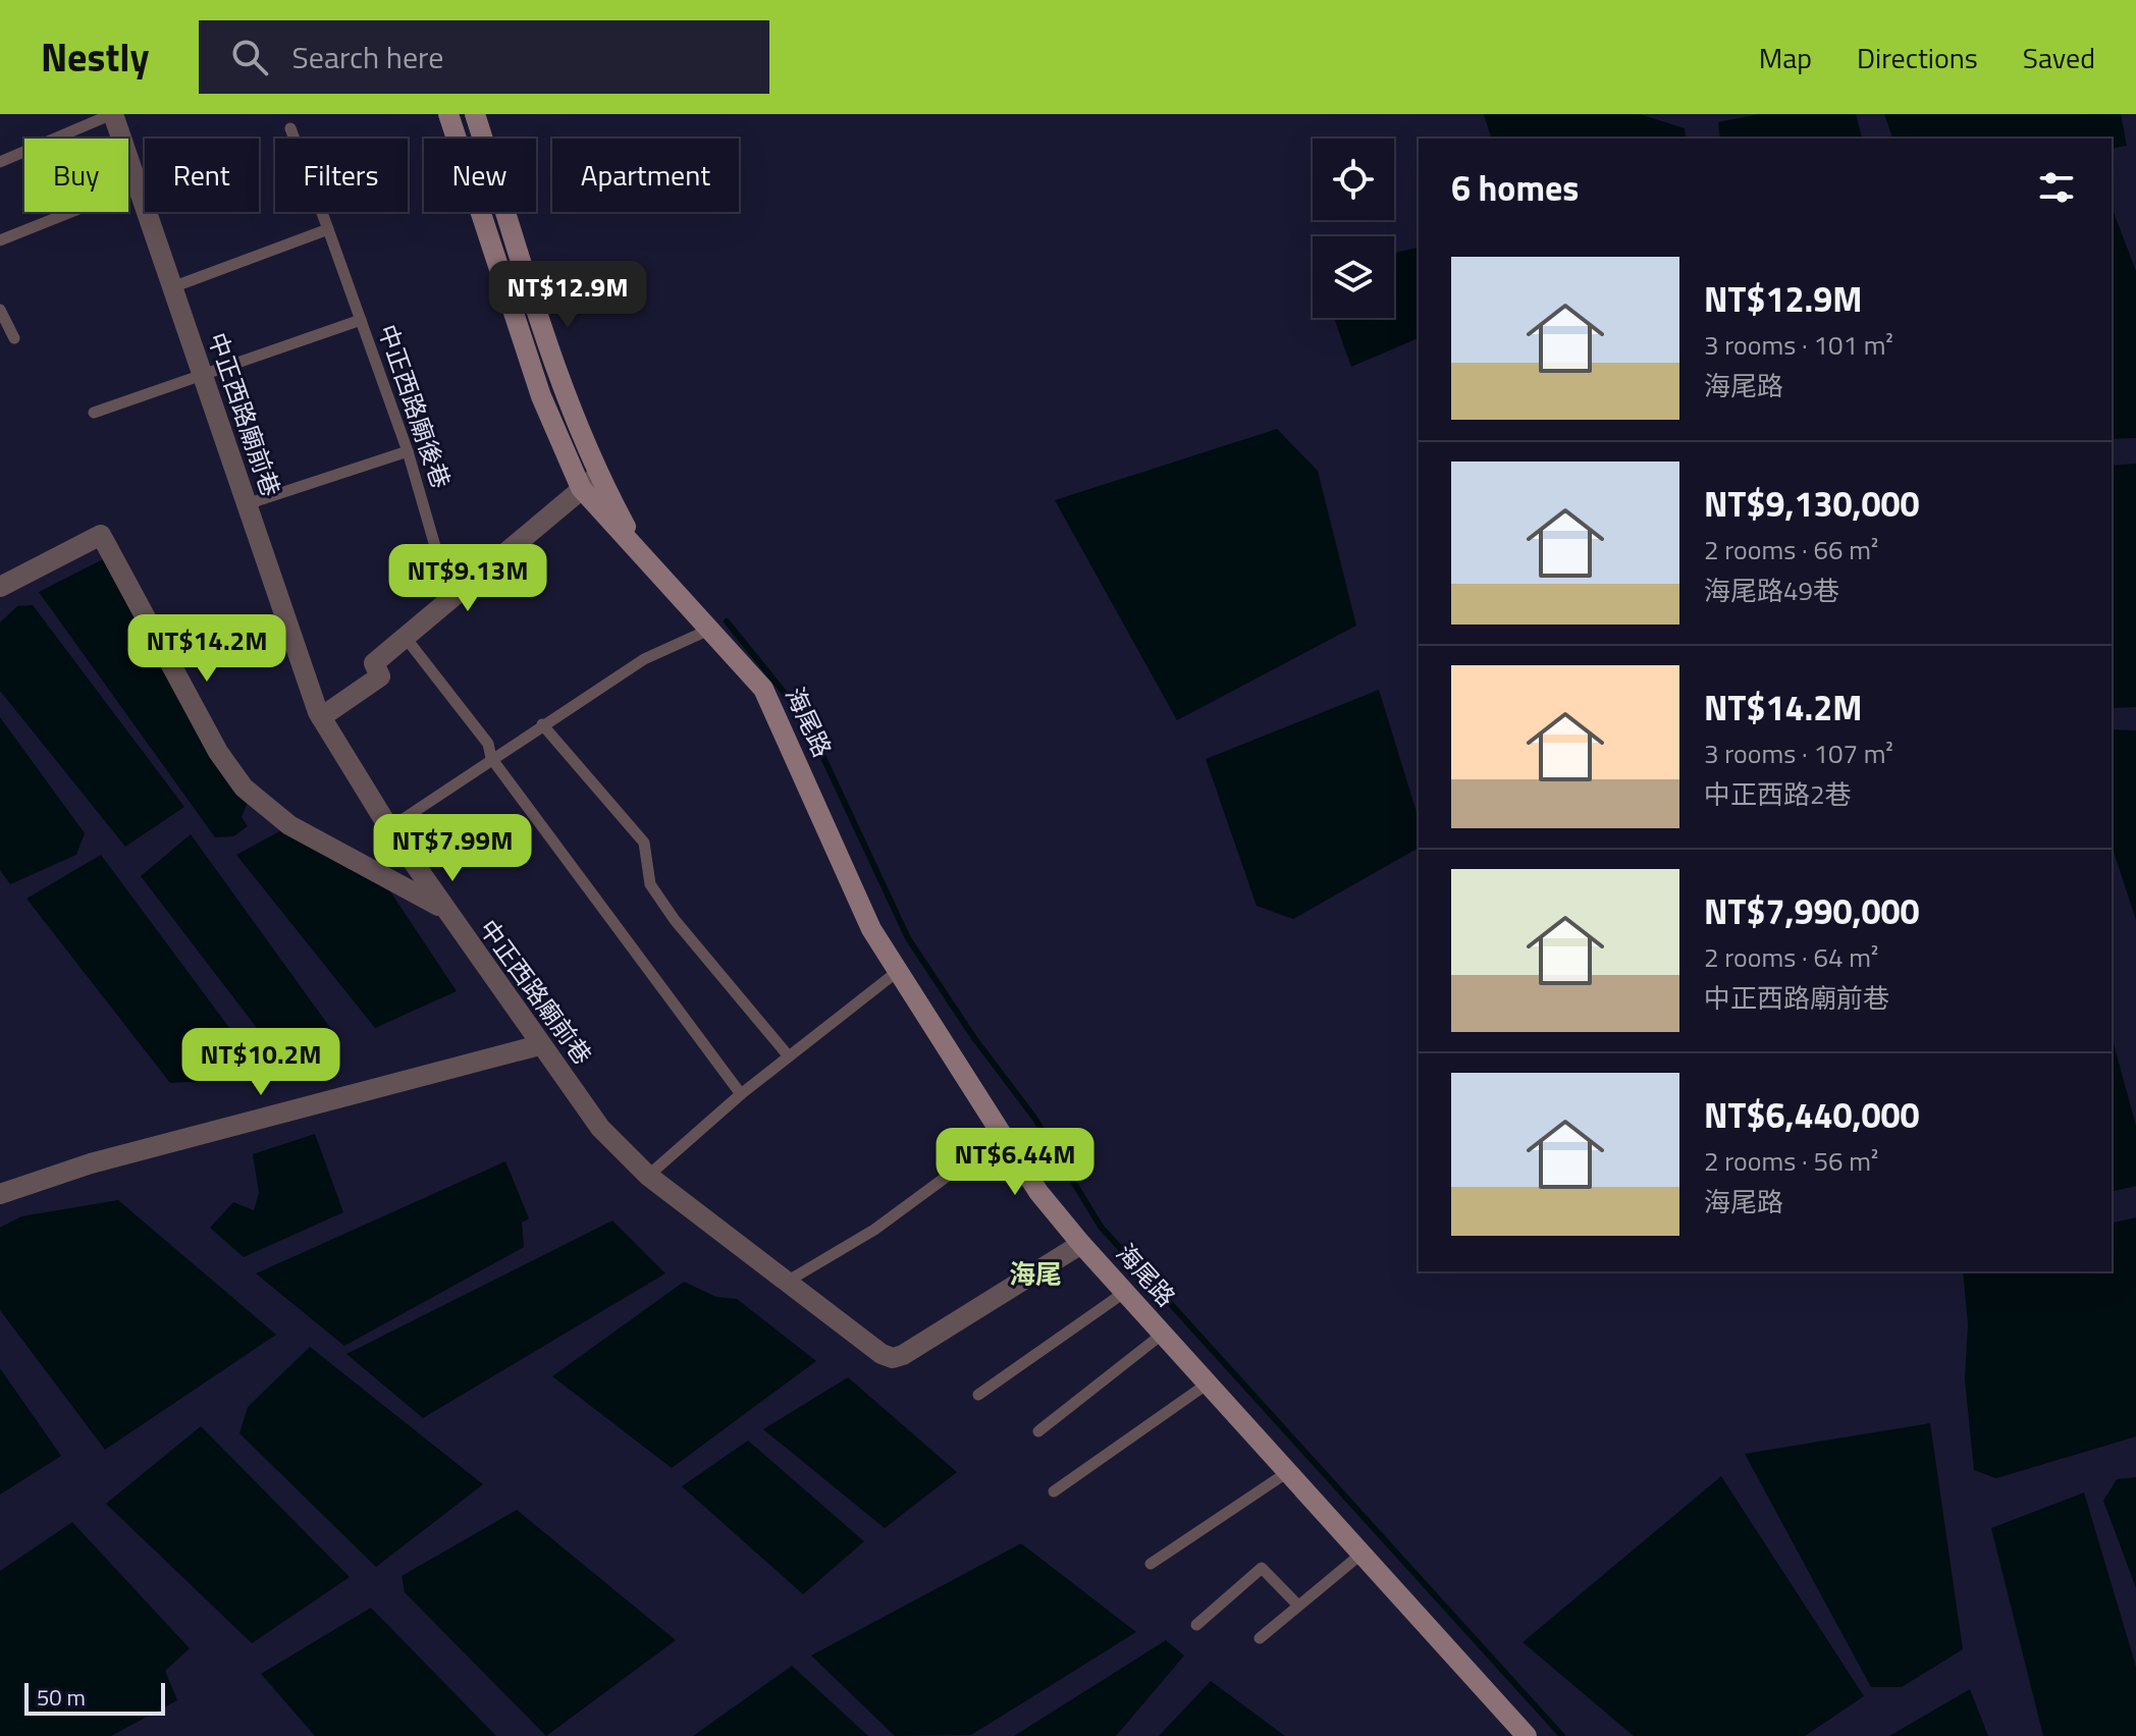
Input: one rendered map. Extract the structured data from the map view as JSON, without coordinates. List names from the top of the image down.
{
  "streets": {
    "street": ["中正西路廟前巷", "海尾路"],
    "lane": ["中正西路廟後巷"]
  },
  "crossings": [
    ["中正西路廟前巷", "海尾路"]
  ],
  "districts": ["海尾"],
  "scale_bar": "50 m",
  "page": {
    "header": "Nestly",
    "search": "Search here",
    "nav": ["Map", "Directions", "Saved"],
    "chip": [
      "Buy",
      "Rent",
      "Filters",
      "New",
      "Apartment"
    ],
    "heading": "6 homes",
    "list": [
      {
        "name": "NT$12.9M",
        "note": "3 rooms · 101 m² · 海尾路"
      },
      {
        "name": "NT$9,130,000",
        "note": "2 rooms · 66 m² · 海尾路49巷"
      },
      {
        "name": "NT$14.2M",
        "note": "3 rooms · 107 m² · 中正西路2巷"
      },
      {
        "name": "NT$7,990,000",
        "note": "2 rooms · 64 m² · 中正西路廟前巷"
      },
      {
        "name": "NT$6,440,000",
        "note": "2 rooms · 56 m² · 海尾路"
      }
    ],
    "price": [
      "NT$12.9M",
      "NT$9.13M",
      "NT$14.2M",
      "NT$7.99M",
      "NT$10.2M",
      "NT$6.44M"
    ],
    "scale": "50 m"
  }
}
